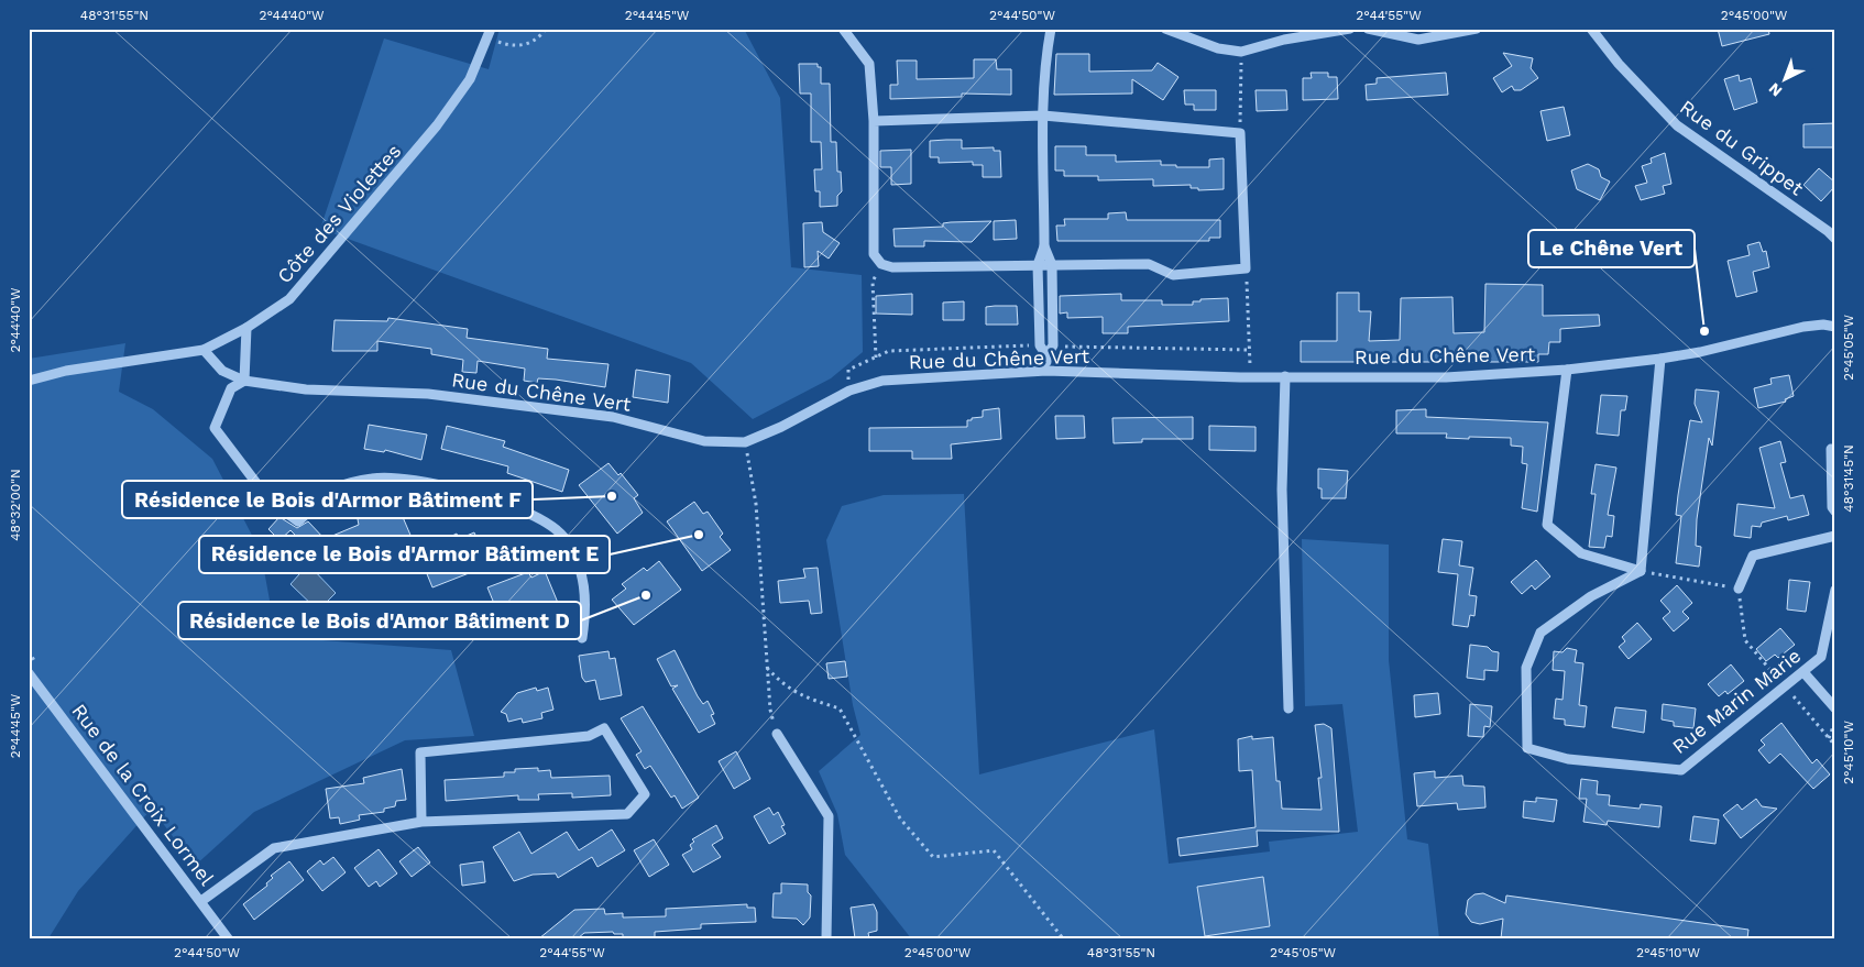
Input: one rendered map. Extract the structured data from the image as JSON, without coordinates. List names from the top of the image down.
{
  "streets": {
    "street": [
      "Rue du Grippet",
      "Côte des Violettes",
      "Rue du Chêne Vert",
      "Rue Marin Marie",
      "Rue de la Croix Lormel"
    ]
  },
  "crossings": [
    ["Côte des Violettes", "Rue du Chêne Vert"]
  ],
  "places": [
    "Le Chêne Vert",
    "Résidence le Bois d'Armor Bâtiment F",
    "Résidence le Bois d'Armor Bâtiment E",
    "Résidence le Bois d'Amor Bâtiment D"
  ],
  "north": "bottom left",
  "coordinates": [
    "48°31'55\"N",
    "2°44'40\"W",
    "2°44'45\"W",
    "2°44'50\"W",
    "2°44'55\"W",
    "2°45'00\"W",
    "2°45'05\"W",
    "48°31'45\"N",
    "48°32'00\"N",
    "2°45'10\"W"
  ]
}
